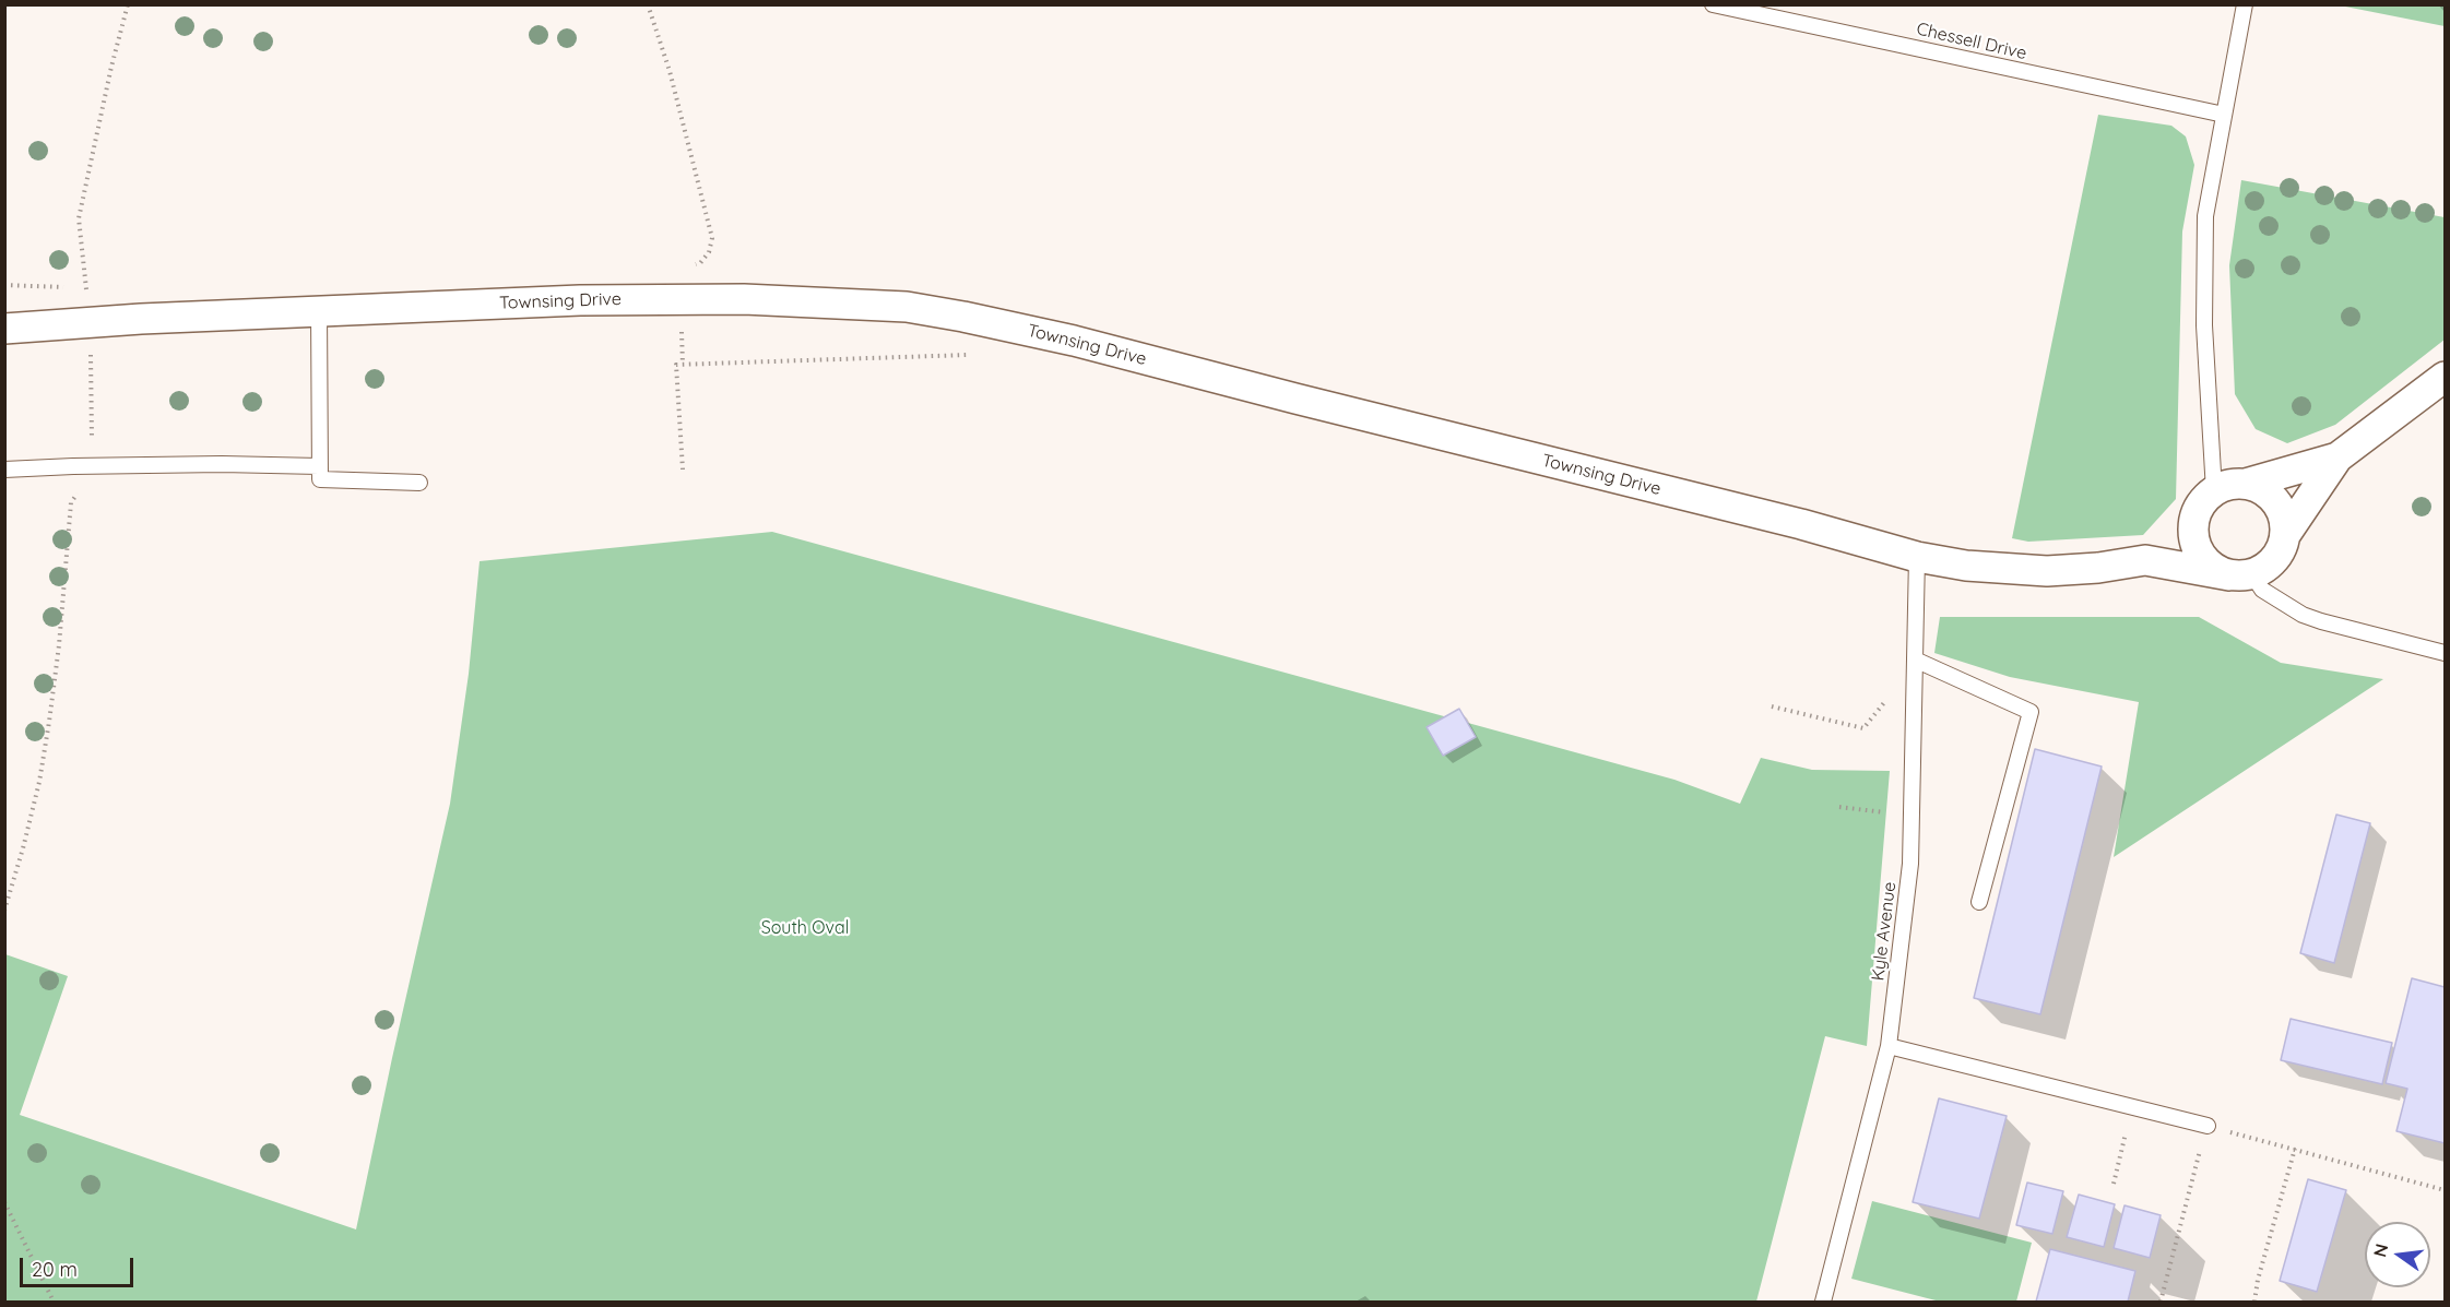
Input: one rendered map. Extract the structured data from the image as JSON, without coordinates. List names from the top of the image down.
{
  "streets": {
    "street": ["Townsing Drive"],
    "lane": ["Chessell Drive", "Kyle Avenue"]
  },
  "crossings": [
    ["Townsing Drive", "Kyle Avenue"]
  ],
  "parks": ["South Oval"],
  "scale_bar": "20 m",
  "north": "left"
}
